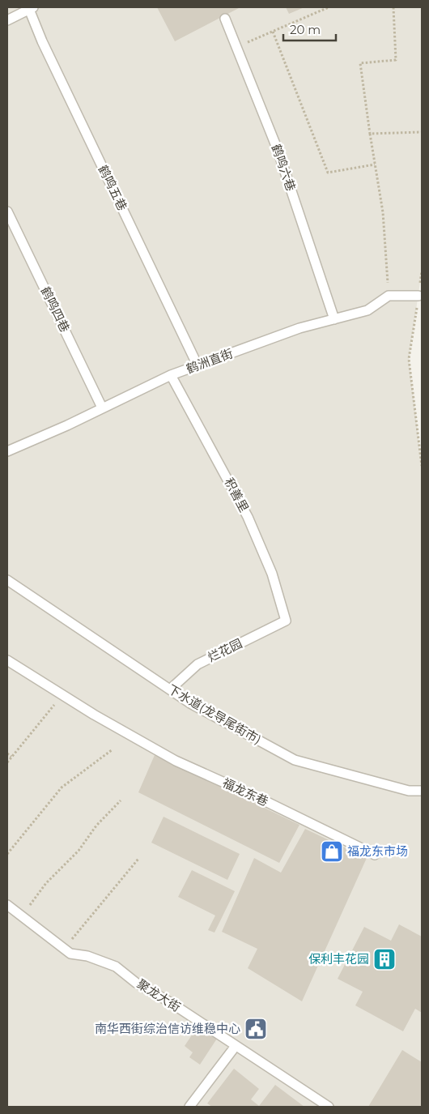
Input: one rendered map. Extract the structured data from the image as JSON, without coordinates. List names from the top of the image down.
{
  "streets": {
    "lane": [
      "鹤鸣六巷",
      "鹤鸣五巷",
      "鹤鸣四巷",
      "鹤洲直街",
      "积善里",
      "烂花园",
      "下水道(龙导尾街市)",
      "福龙东巷",
      "聚龙大街"
    ]
  },
  "crossings": [
    ["鹤鸣六巷", "鹤洲直街"],
    ["鹤鸣五巷", "鹤洲直街"],
    ["鹤鸣四巷", "鹤洲直街"],
    ["鹤洲直街", "积善里"],
    ["积善里", "烂花园"],
    ["烂花园", "下水道(龙导尾街市)"]
  ],
  "places": {
    "shop": ["福龙东市场"],
    "building": ["保利丰花园"],
    "public building": ["南华西街综治信访维稳中心"]
  },
  "scale_bar": "20 m"
}
